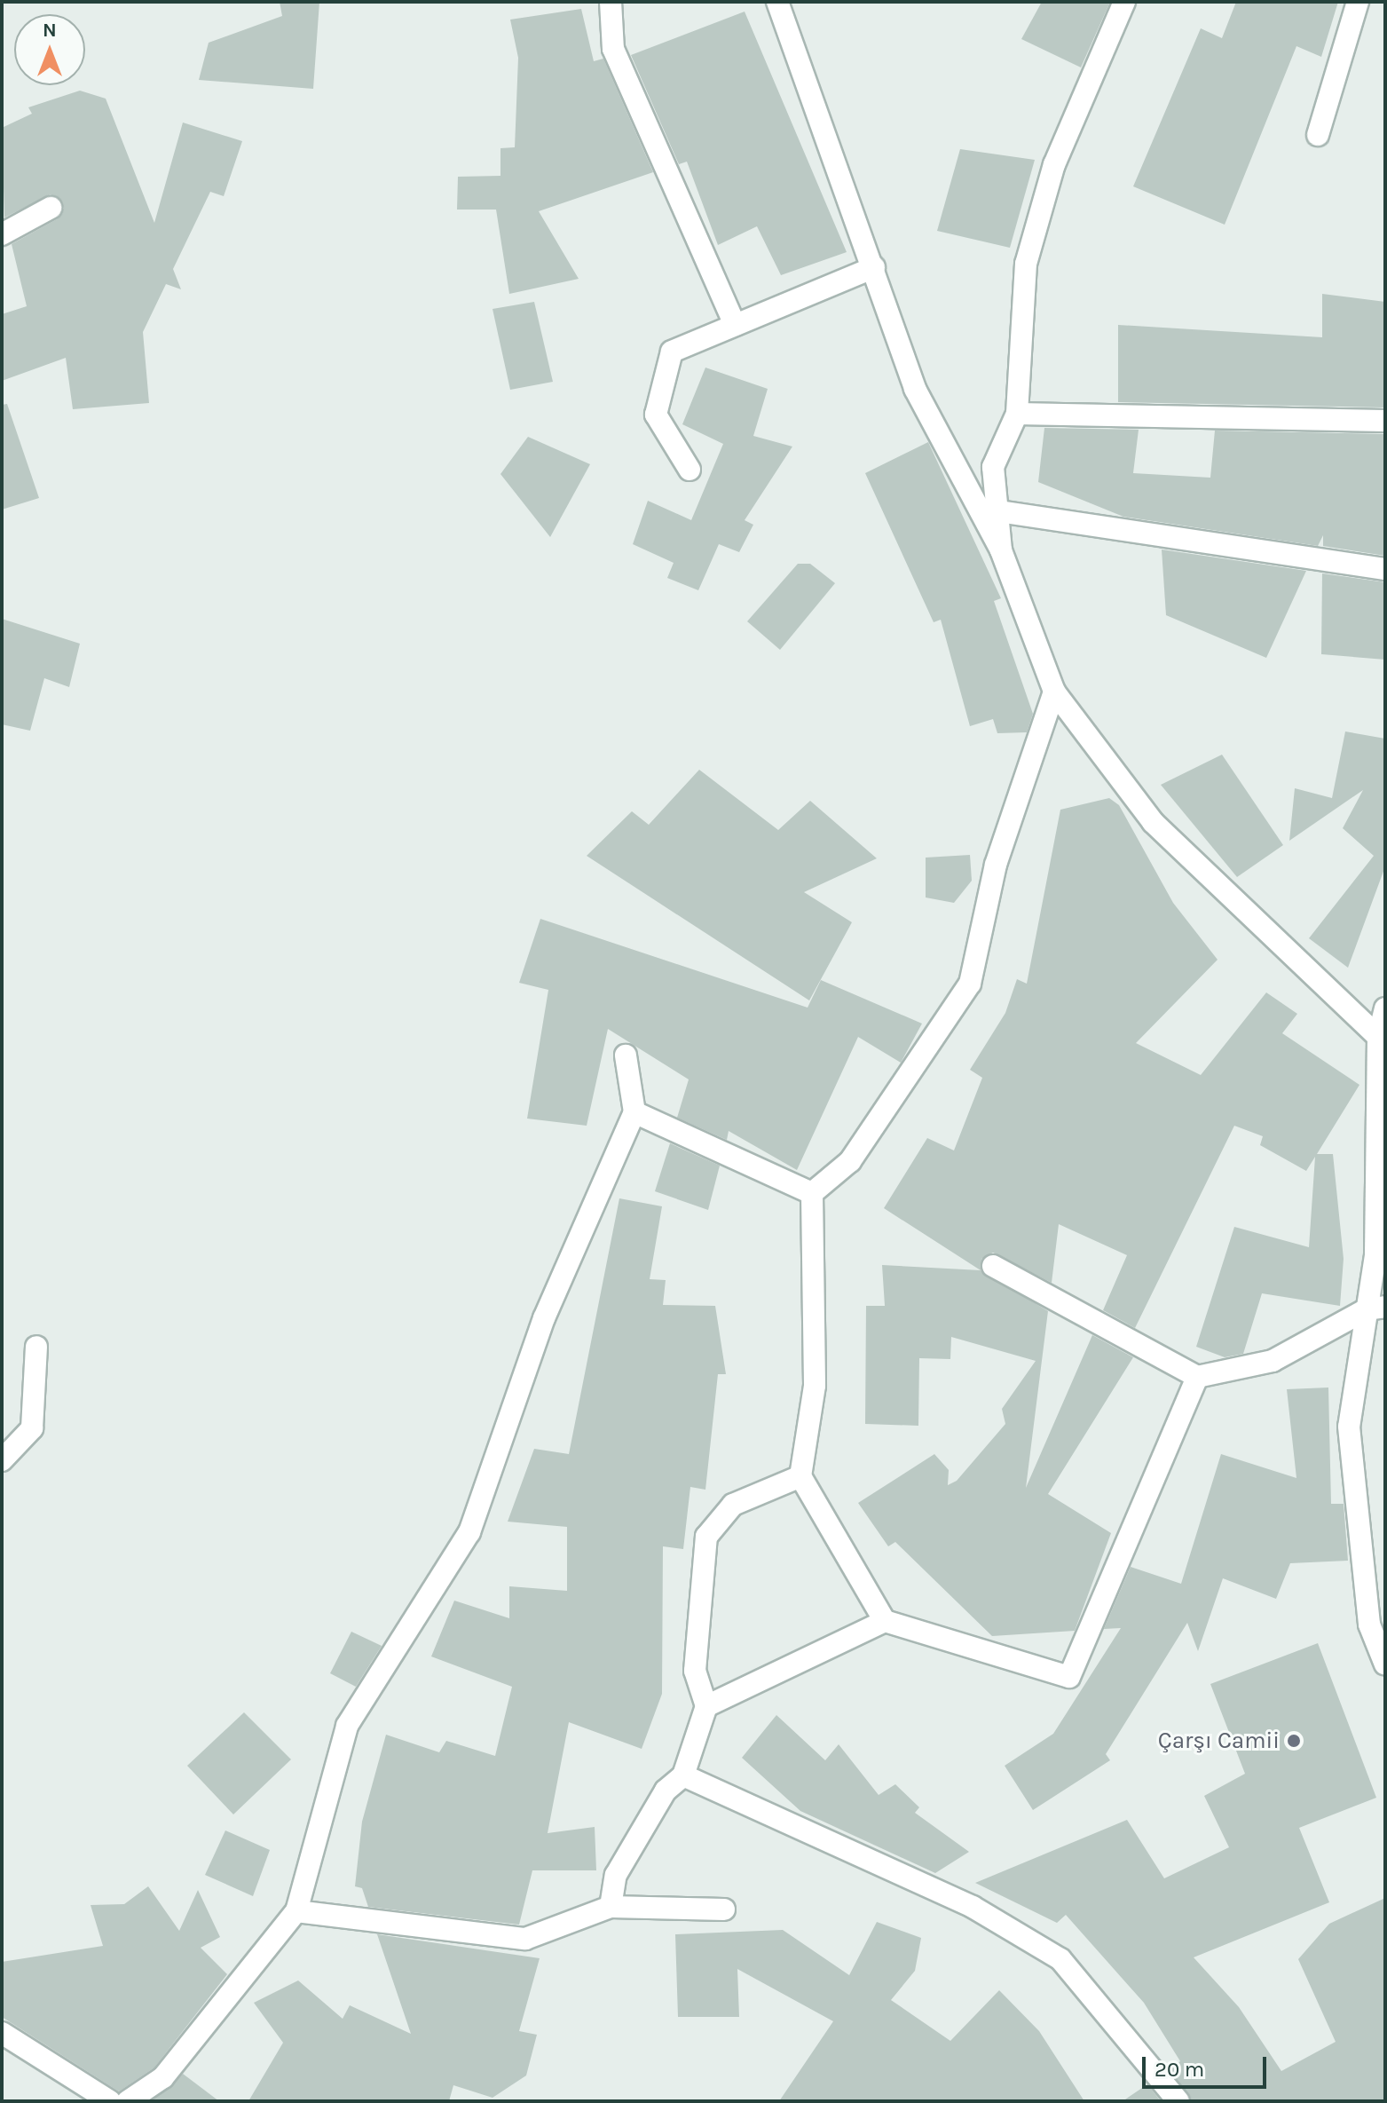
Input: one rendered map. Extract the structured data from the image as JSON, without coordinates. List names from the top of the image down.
{
  "places": ["Çarşı Camii"],
  "scale_bar": "20 m",
  "north": "top"
}
